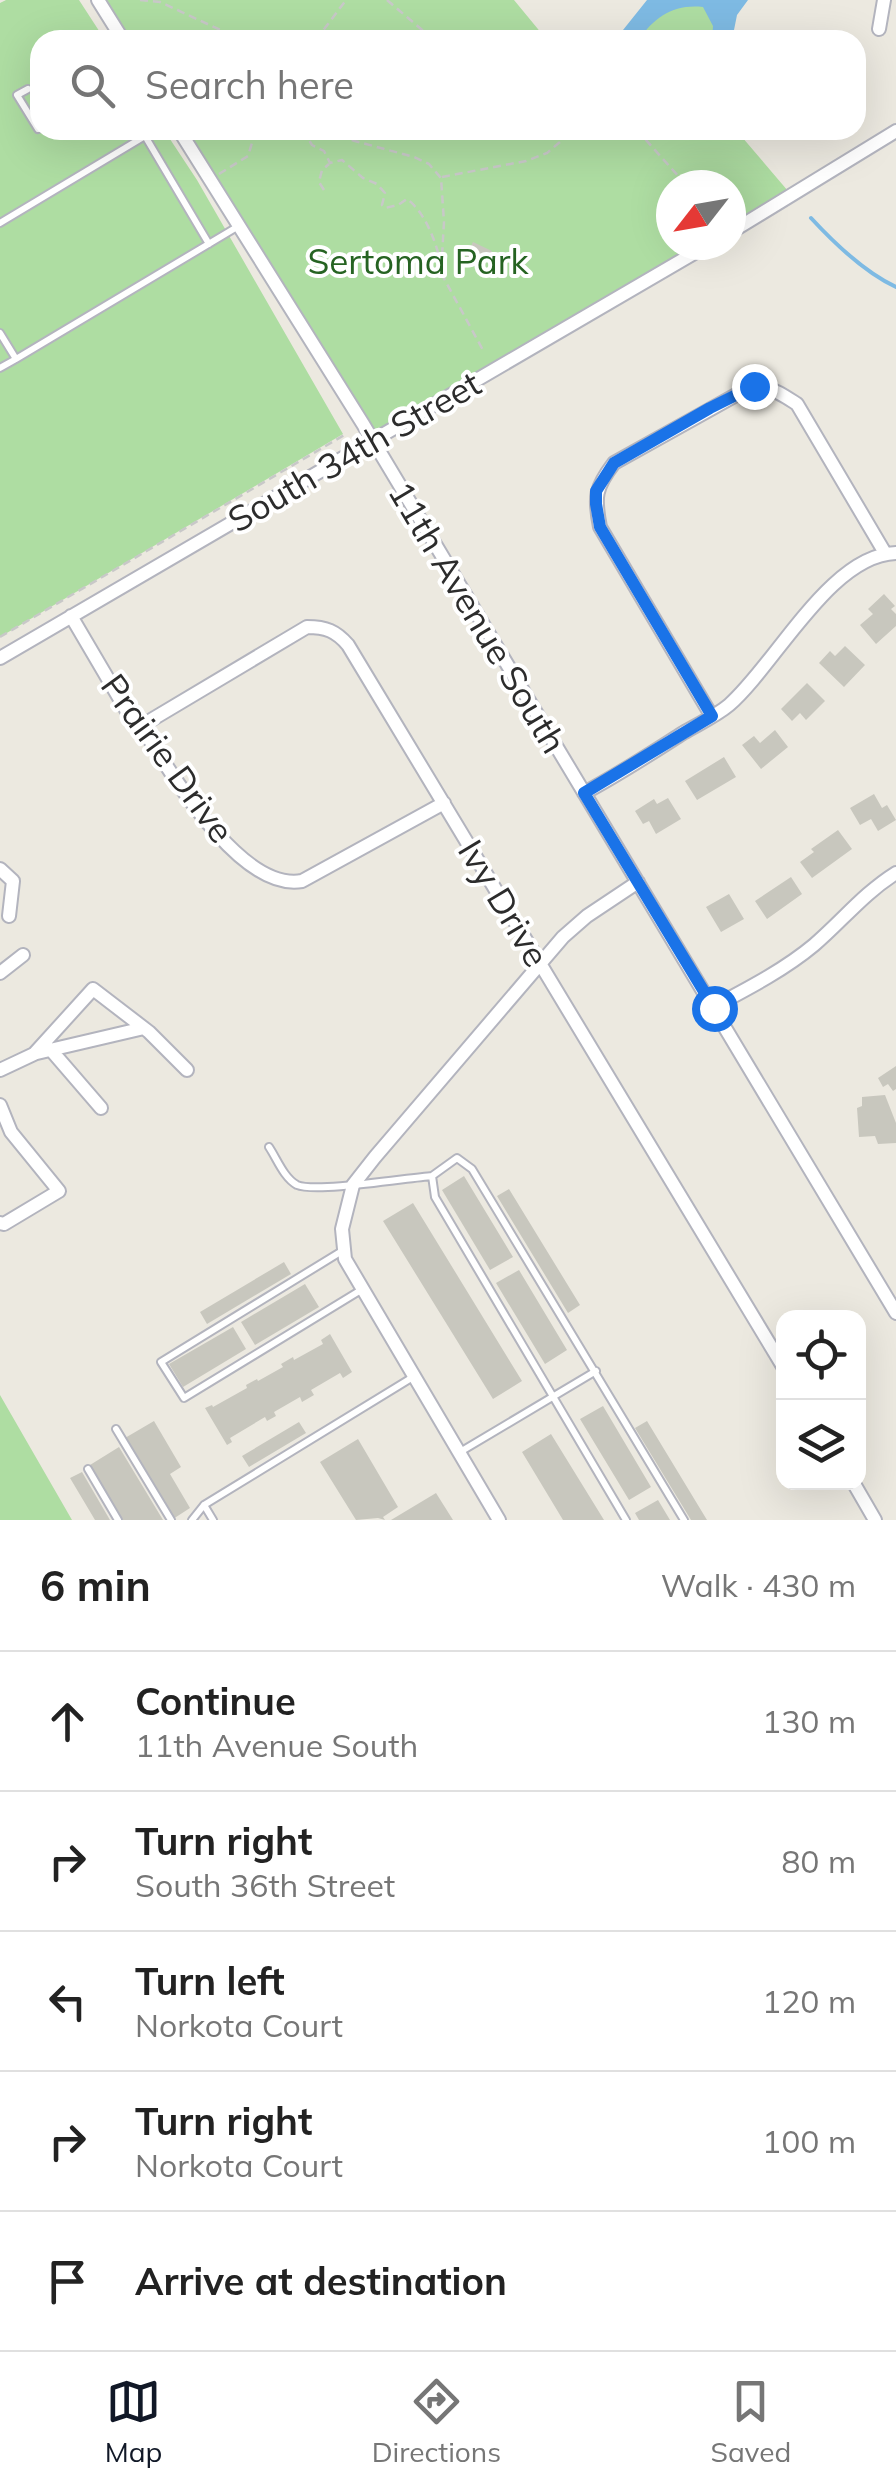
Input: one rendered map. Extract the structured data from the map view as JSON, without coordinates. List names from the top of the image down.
{
  "streets": {
    "street": [
      "South 34th Street",
      "11th Avenue South",
      "Prairie Drive",
      "Ivy Drive"
    ]
  },
  "crossings": [
    ["South 34th Street", "11th Avenue South"],
    ["South 34th Street", "Prairie Drive"],
    ["Prairie Drive", "Ivy Drive"]
  ],
  "parks": ["Sertoma Park"],
  "north": "bottom left",
  "page": {
    "search": "Search here",
    "heading": ["6 min", "Walk · 430 m"],
    "list": [
      ["Continue", "11th Avenue South", "130 m"],
      ["Turn right", "South 36th Street", "80 m"],
      ["Turn left", "Norkota Court", "120 m"],
      ["Turn right", "Norkota Court", "100 m"],
      "Arrive at destination"
    ],
    "nav": ["Map", "Directions", "Saved"]
  }
}
